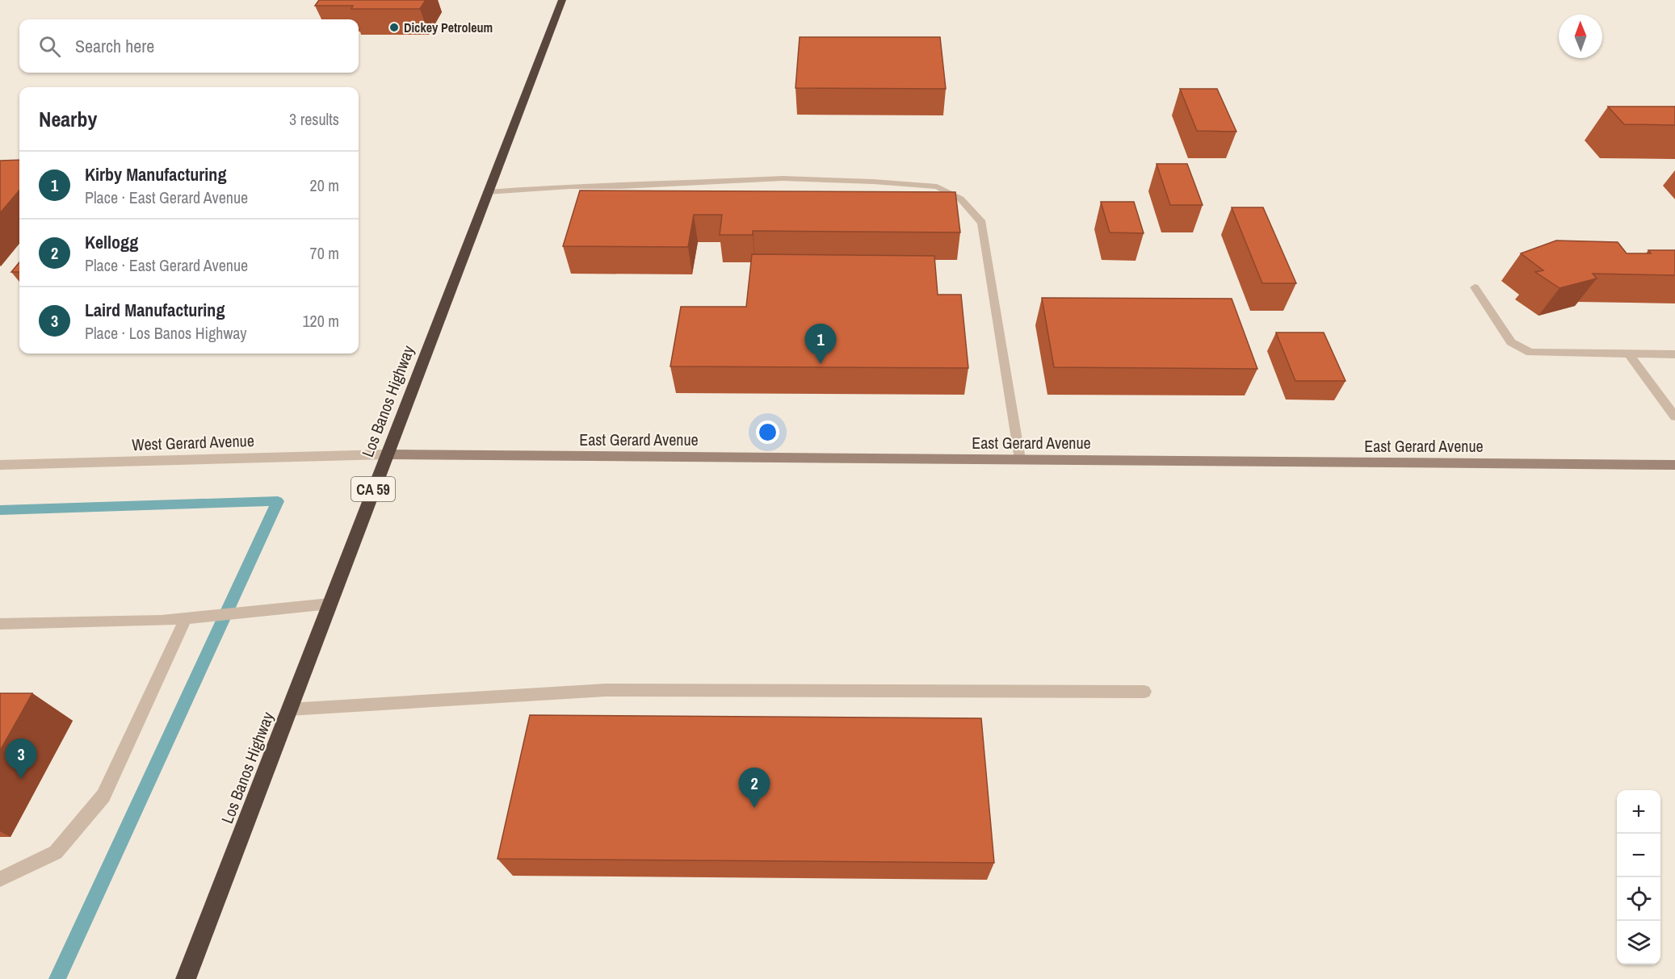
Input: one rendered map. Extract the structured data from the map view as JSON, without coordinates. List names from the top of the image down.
{
  "streets": {
    "highway": ["Los Banos Highway", "CA 59"],
    "street": ["East Gerard Avenue", "West Gerard Avenue"]
  },
  "crossings": [
    ["Los Banos Highway", "East Gerard Avenue"],
    ["Los Banos Highway", "West Gerard Avenue"],
    ["East Gerard Avenue", "West Gerard Avenue"]
  ],
  "places": ["Dickey Petroleum"],
  "north": "top",
  "page": {
    "search": "Search here",
    "heading": ["Nearby", "3 results"],
    "list": [
      {
        "mark": "1",
        "name": "Kirby Manufacturing",
        "note": "Place · East Gerard Avenue",
        "value": "20 m"
      },
      {
        "mark": "2",
        "name": "Kellogg",
        "note": "Place · East Gerard Avenue",
        "value": "70 m"
      },
      {
        "mark": "3",
        "name": "Laird Manufacturing",
        "note": "Place · Los Banos Highway",
        "value": "120 m"
      }
    ],
    "pins": ["1", "3", "2"],
    "map_buttons": ["+", "−"]
  }
}
